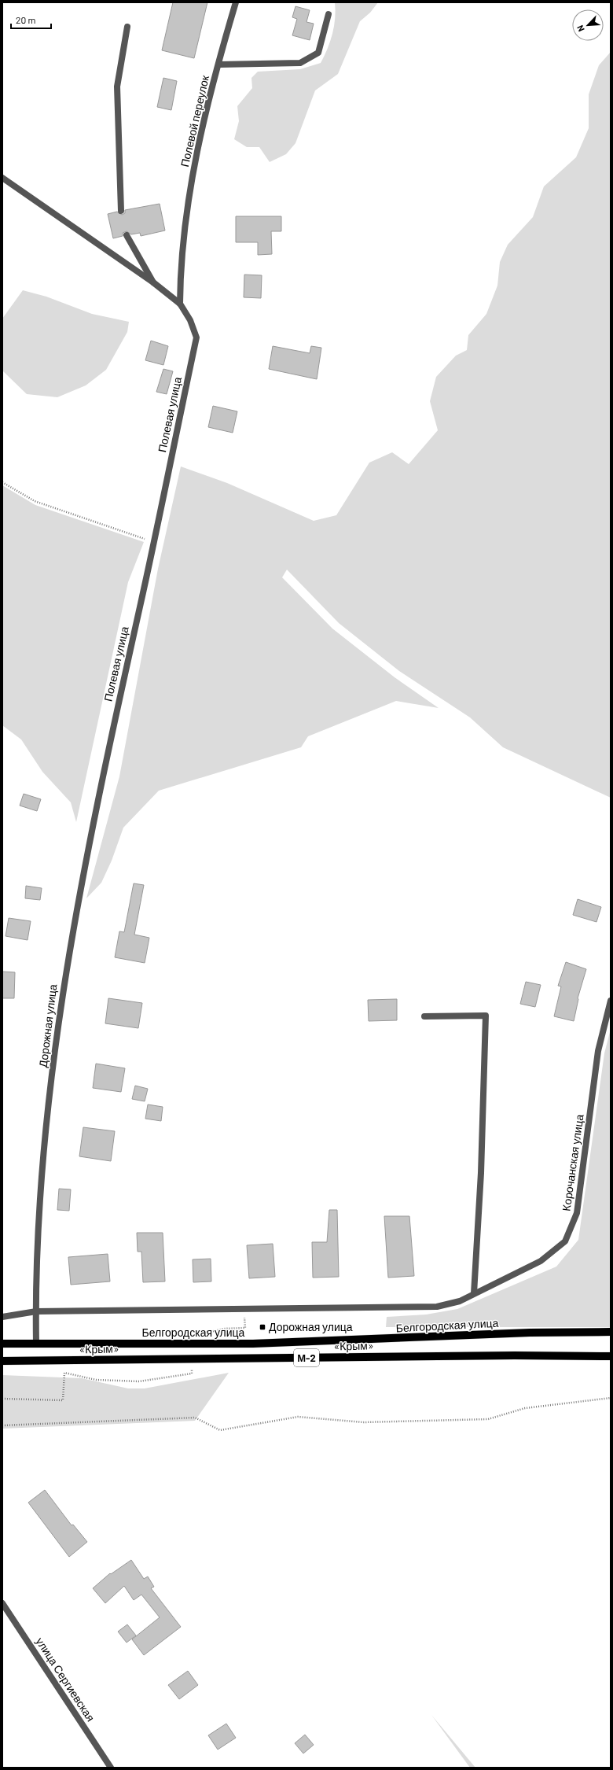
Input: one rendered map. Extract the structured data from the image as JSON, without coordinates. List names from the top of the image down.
{
  "streets": {
    "main road": ["Белгородская улица", "«Крым»", "М-2"],
    "street": [
      "Полевой переулок",
      "Полевая улица",
      "Дорожная улица",
      "Корочанская улица",
      "улица Сергиевская"
    ]
  },
  "crossings": [
    ["Полевой переулок", "Полевая улица"],
    ["Полевая улица", "Дорожная улица"],
    ["Дорожная улица", "Белгородская улица"]
  ],
  "places": {
    "transit": ["Дорожная улица"]
  },
  "scale_bar": "20 m",
  "north": "bottom left"
}
